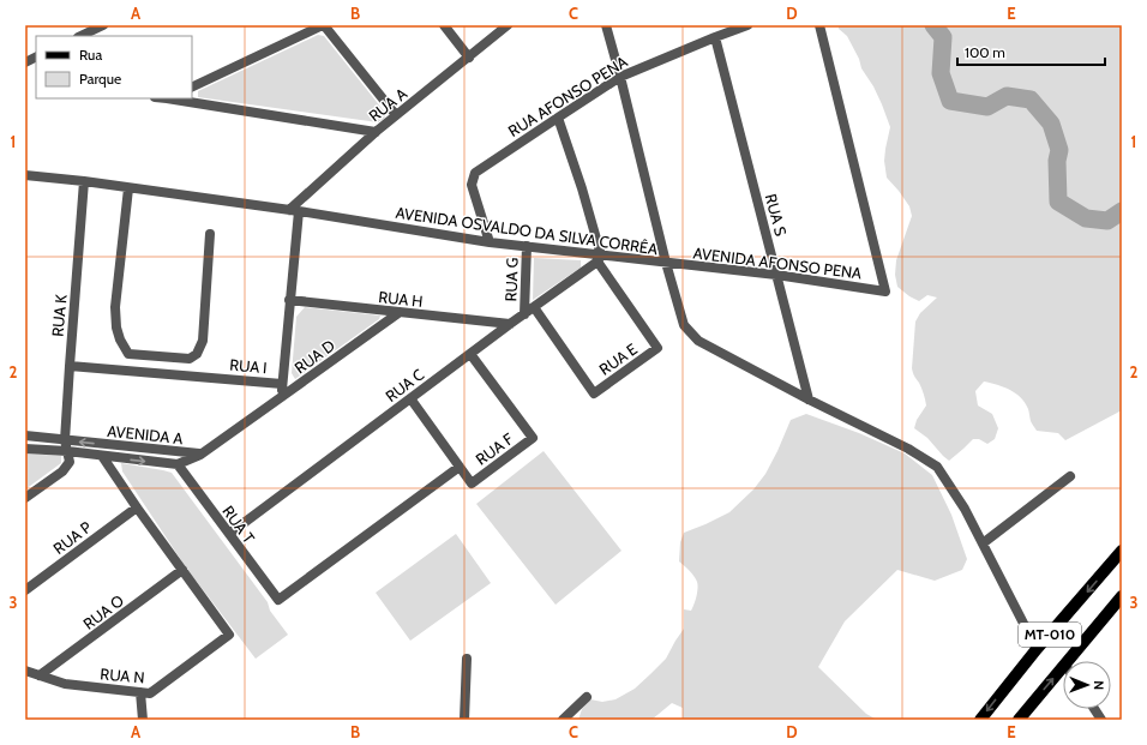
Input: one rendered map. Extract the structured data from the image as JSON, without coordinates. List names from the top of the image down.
{
  "streets": {
    "main road": ["MT-010"],
    "street": [
      "RUA AFONSO PENA",
      "RUA A",
      "RUA S",
      "AVENIDA OSVALDO DA SILVA CORRÊA",
      "AVENIDA AFONSO PENA",
      "RUA G",
      "RUA H",
      "RUA K",
      "RUA D",
      "RUA E",
      "RUA I",
      "RUA C",
      "AVENIDA A",
      "RUA F",
      "RUA T",
      "RUA P",
      "RUA O",
      "RUA N"
    ]
  },
  "crossings": [
    ["RUA AFONSO PENA", "RUA S"],
    ["RUA AFONSO PENA", "AVENIDA OSVALDO DA SILVA CORRÊA"],
    ["RUA A", "AVENIDA OSVALDO DA SILVA CORRÊA"],
    ["RUA A", "RUA I"],
    ["RUA S", "AVENIDA OSVALDO DA SILVA CORRÊA"],
    ["RUA S", "AVENIDA AFONSO PENA"],
    ["AVENIDA OSVALDO DA SILVA CORRÊA", "AVENIDA AFONSO PENA"],
    ["AVENIDA OSVALDO DA SILVA CORRÊA", "RUA G"],
    ["AVENIDA OSVALDO DA SILVA CORRÊA", "RUA K"],
    ["AVENIDA OSVALDO DA SILVA CORRÊA", "RUA E"],
    ["AVENIDA OSVALDO DA SILVA CORRÊA", "RUA I"],
    ["AVENIDA OSVALDO DA SILVA CORRÊA", "RUA C"],
    ["AVENIDA OSVALDO DA SILVA CORRÊA", "MT-010"],
    ["RUA G", "RUA C"],
    ["RUA H", "RUA D"],
    ["RUA H", "RUA I"],
    ["RUA H", "RUA C"],
    ["RUA K", "RUA I"],
    ["RUA K", "AVENIDA A"],
    ["RUA D", "AVENIDA A"],
    ["RUA E", "RUA C"],
    ["RUA C", "RUA F"],
    ["RUA C", "RUA T"],
    ["AVENIDA A", "RUA T"],
    ["RUA F", "RUA T"],
    ["RUA O", "RUA N"]
  ],
  "legend": ["Rua", "Parque"],
  "scale_bar": "100 m",
  "north": "right",
  "grid": {
    "columns": [
      "A",
      "B",
      "C",
      "D",
      "E"
    ],
    "rows": ["1", "2", "3"]
  }
}
